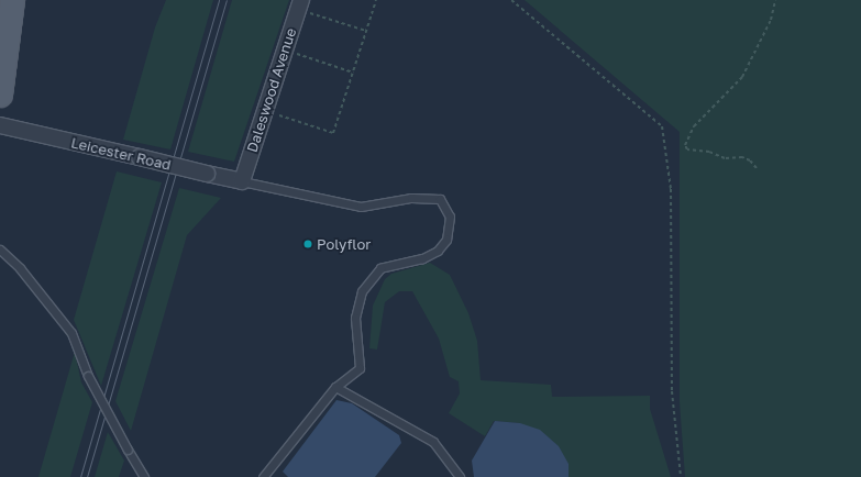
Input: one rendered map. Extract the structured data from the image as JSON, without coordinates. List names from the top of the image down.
{
  "streets": {
    "street": ["Daleswood Avenue", "Leicester Road"]
  },
  "crossings": [
    ["Daleswood Avenue", "Leicester Road"]
  ],
  "places": ["Polyflor"]
}
